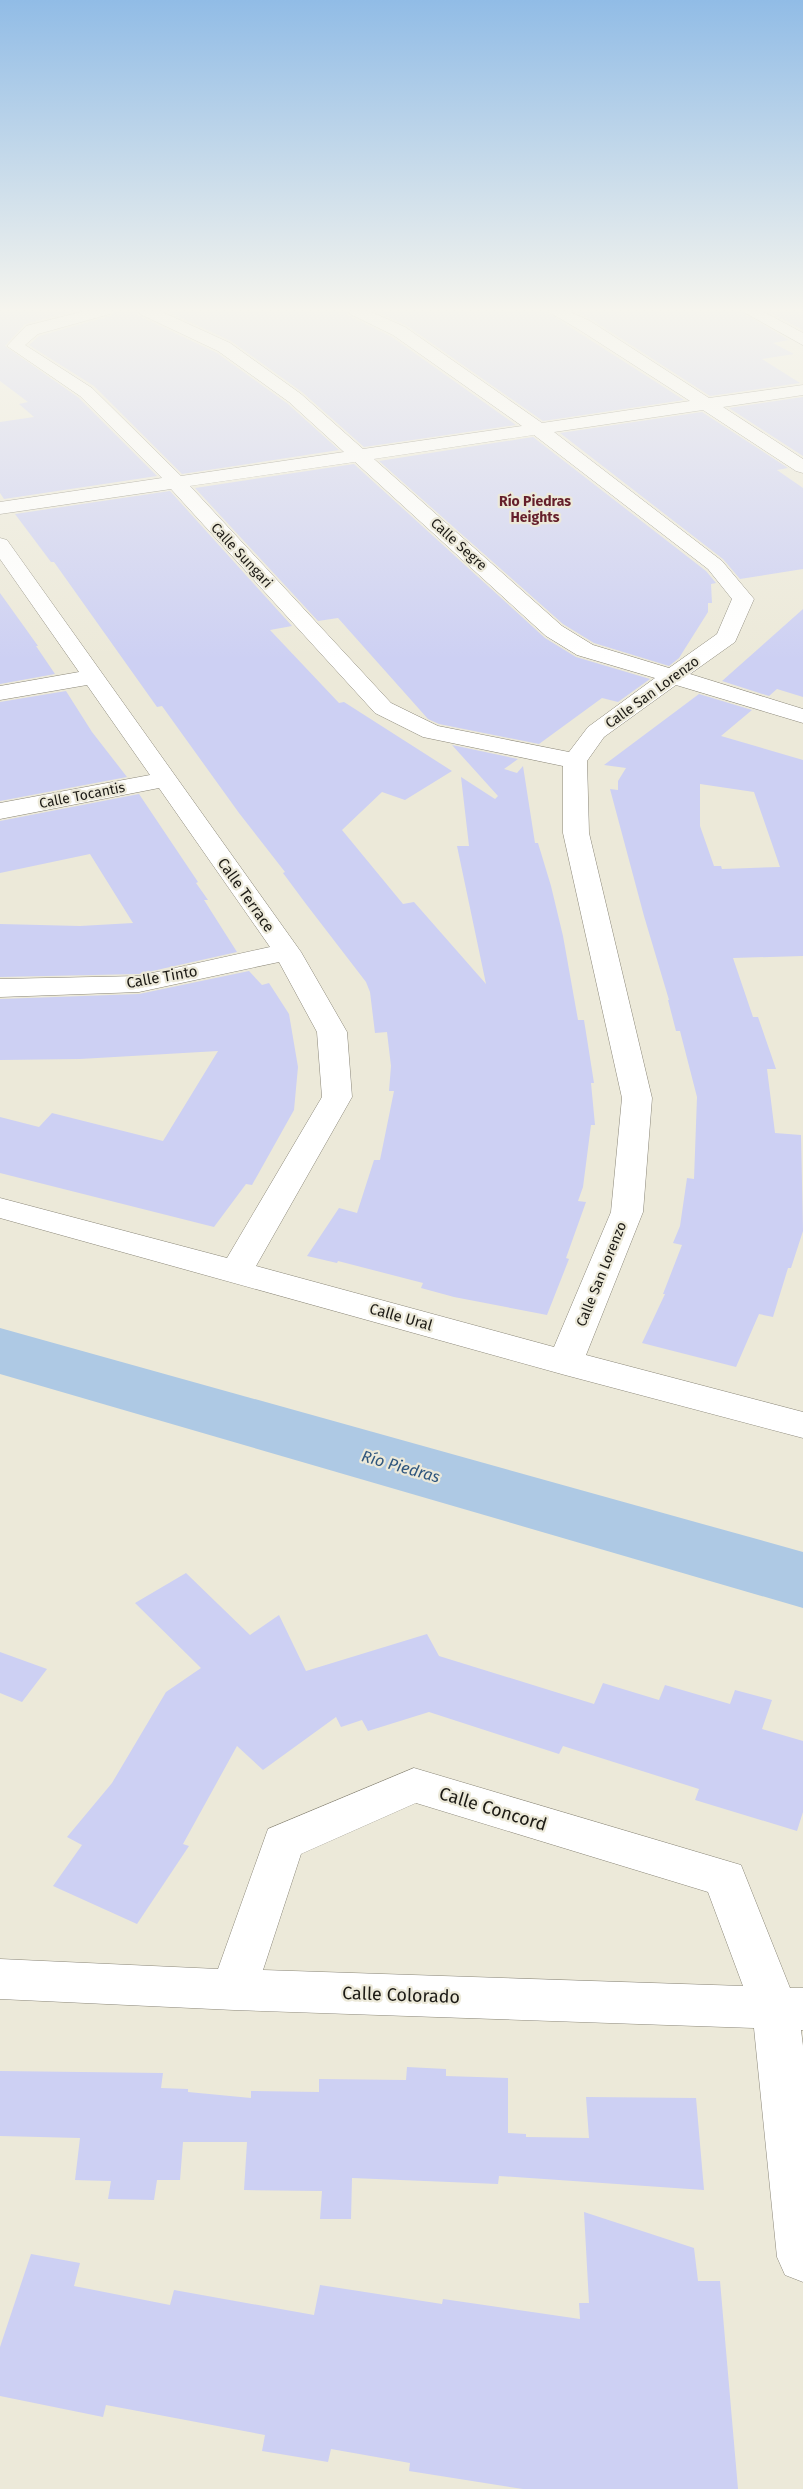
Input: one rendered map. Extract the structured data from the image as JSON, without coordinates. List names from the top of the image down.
{
  "streets": {
    "street": [
      "Calle Segre",
      "Calle Sungari",
      "Calle San Lorenzo",
      "Calle Tocantis",
      "Calle Terrace",
      "Calle Tinto",
      "Calle Ural",
      "Calle Concord",
      "Calle Colorado"
    ]
  },
  "crossings": [
    ["Calle Segre", "Calle San Lorenzo"],
    ["Calle Sungari", "Calle San Lorenzo"],
    ["Calle San Lorenzo", "Calle Ural"],
    ["Calle Tocantis", "Calle Terrace"],
    ["Calle Terrace", "Calle Tinto"],
    ["Calle Terrace", "Calle Ural"],
    ["Calle Concord", "Calle Colorado"]
  ],
  "districts": ["Río Piedras Heights"],
  "water": ["Río Piedras"]
}
